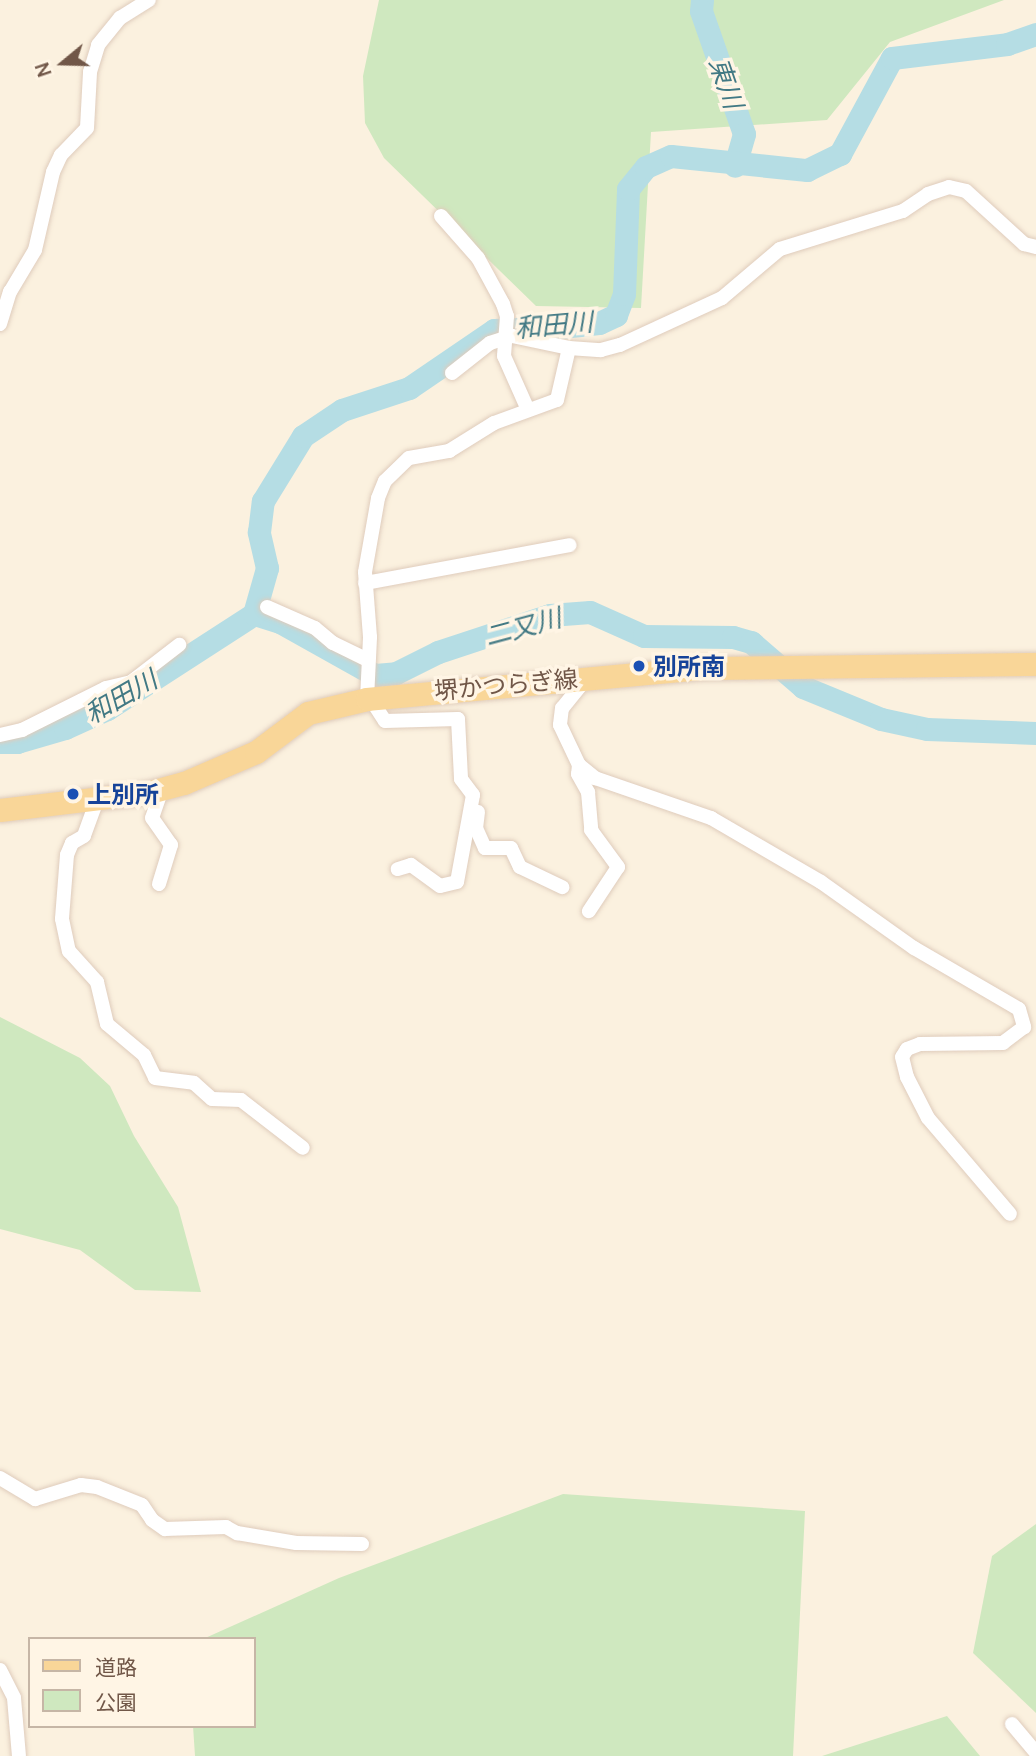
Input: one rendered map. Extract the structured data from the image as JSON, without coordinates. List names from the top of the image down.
{
  "streets": {
    "main road": ["堺かつらぎ線"]
  },
  "water": ["東川", "和田川", "二又川"],
  "places": ["別所南", "上別所"],
  "legend": ["道路", "公園"],
  "north": "left"
}
